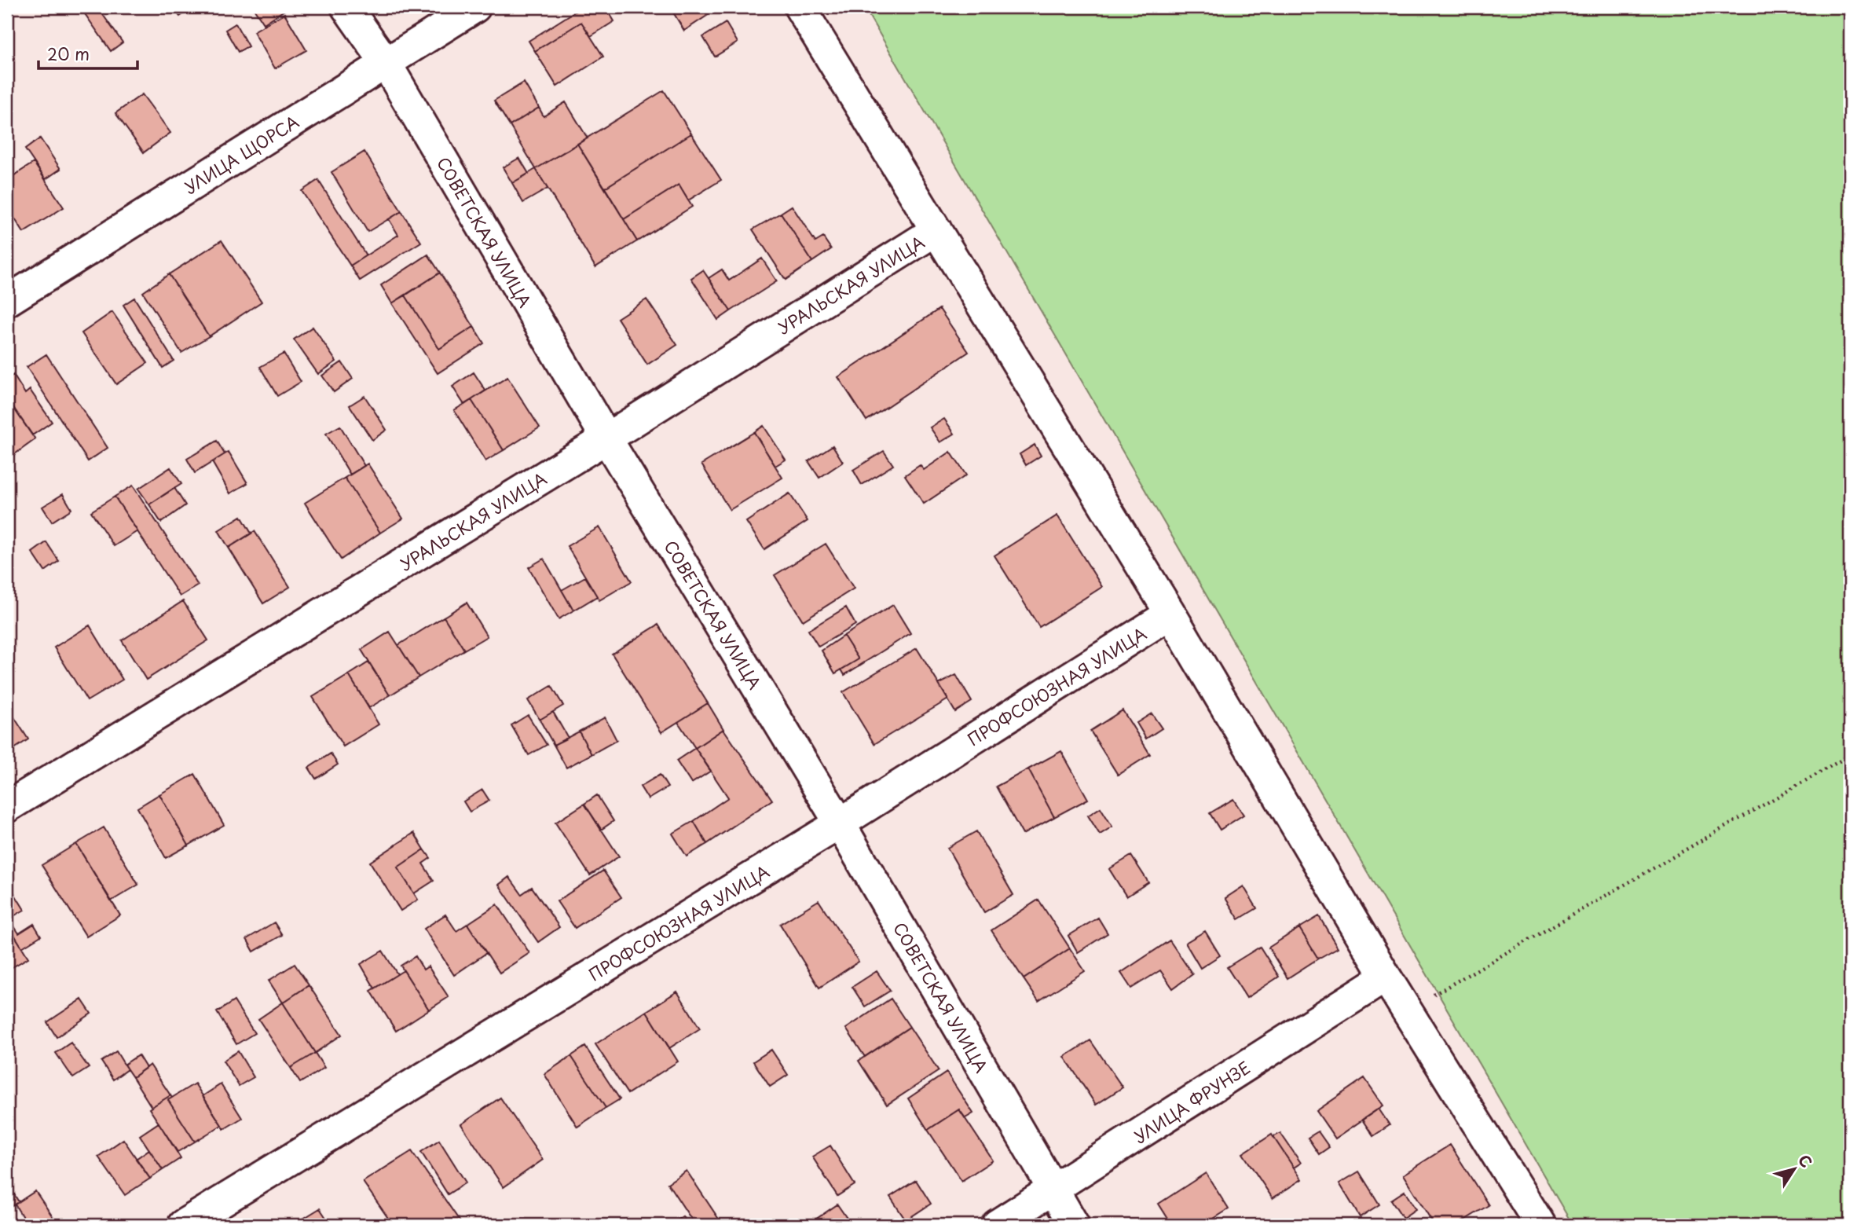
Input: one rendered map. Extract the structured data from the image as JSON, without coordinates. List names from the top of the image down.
{
  "streets": {
    "street": [
      "УЛИЦА ЩОРСА",
      "СОВЕТСКАЯ УЛИЦА",
      "УРАЛЬСКАЯ УЛИЦА",
      "ПРОФСОЮЗНАЯ УЛИЦА",
      "УЛИЦА ФРУНЗЕ"
    ]
  },
  "crossings": [
    ["УЛИЦА ЩОРСА", "СОВЕТСКАЯ УЛИЦА"],
    ["СОВЕТСКАЯ УЛИЦА", "УРАЛЬСКАЯ УЛИЦА"],
    ["СОВЕТСКАЯ УЛИЦА", "ПРОФСОЮЗНАЯ УЛИЦА"],
    ["СОВЕТСКАЯ УЛИЦА", "УЛИЦА ФРУНЗЕ"]
  ],
  "scale_bar": "20 m",
  "north": "top right"
}
